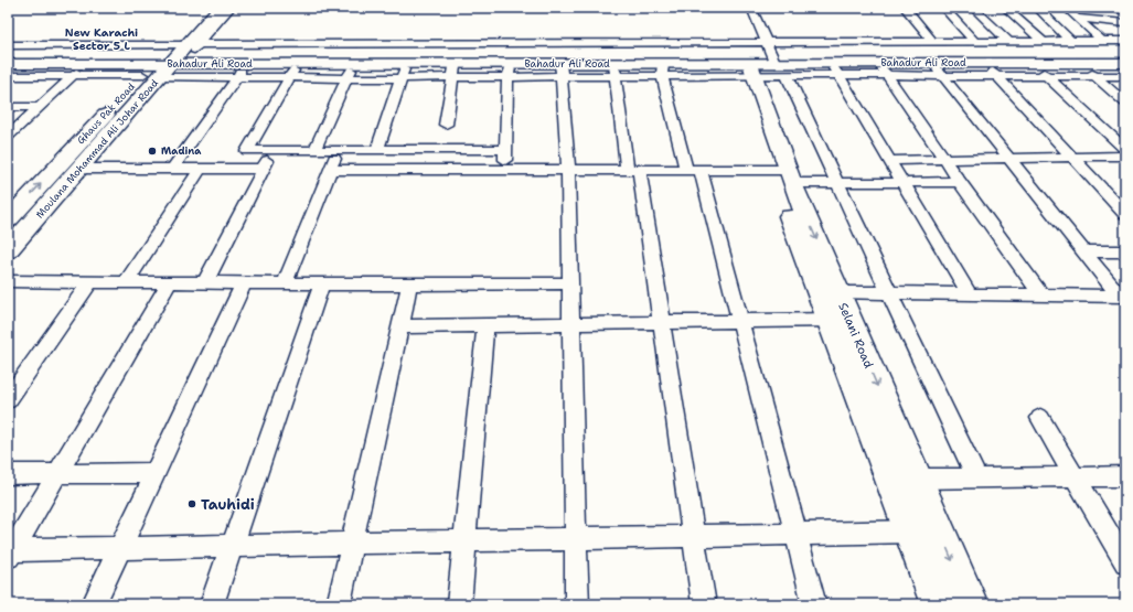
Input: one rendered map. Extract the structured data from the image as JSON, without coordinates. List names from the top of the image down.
{
  "streets": {
    "main road": [
      "Bahadur Ali Road",
      "Ghaus Pak Road",
      "Moulana Mohammad Ali Johar Road",
      "Selani Road"
    ]
  },
  "crossings": [
    ["Bahadur Ali Road", "Ghaus Pak Road"],
    ["Bahadur Ali Road", "Moulana Mohammad Ali Johar Road"],
    ["Bahadur Ali Road", "Selani Road"],
    ["Ghaus Pak Road", "Moulana Mohammad Ali Johar Road"]
  ],
  "one_way": ["Ghaus Pak Road"],
  "districts": ["New Karachi Sector 5 L"],
  "places": ["Madina", "Tauhidi"]
}
